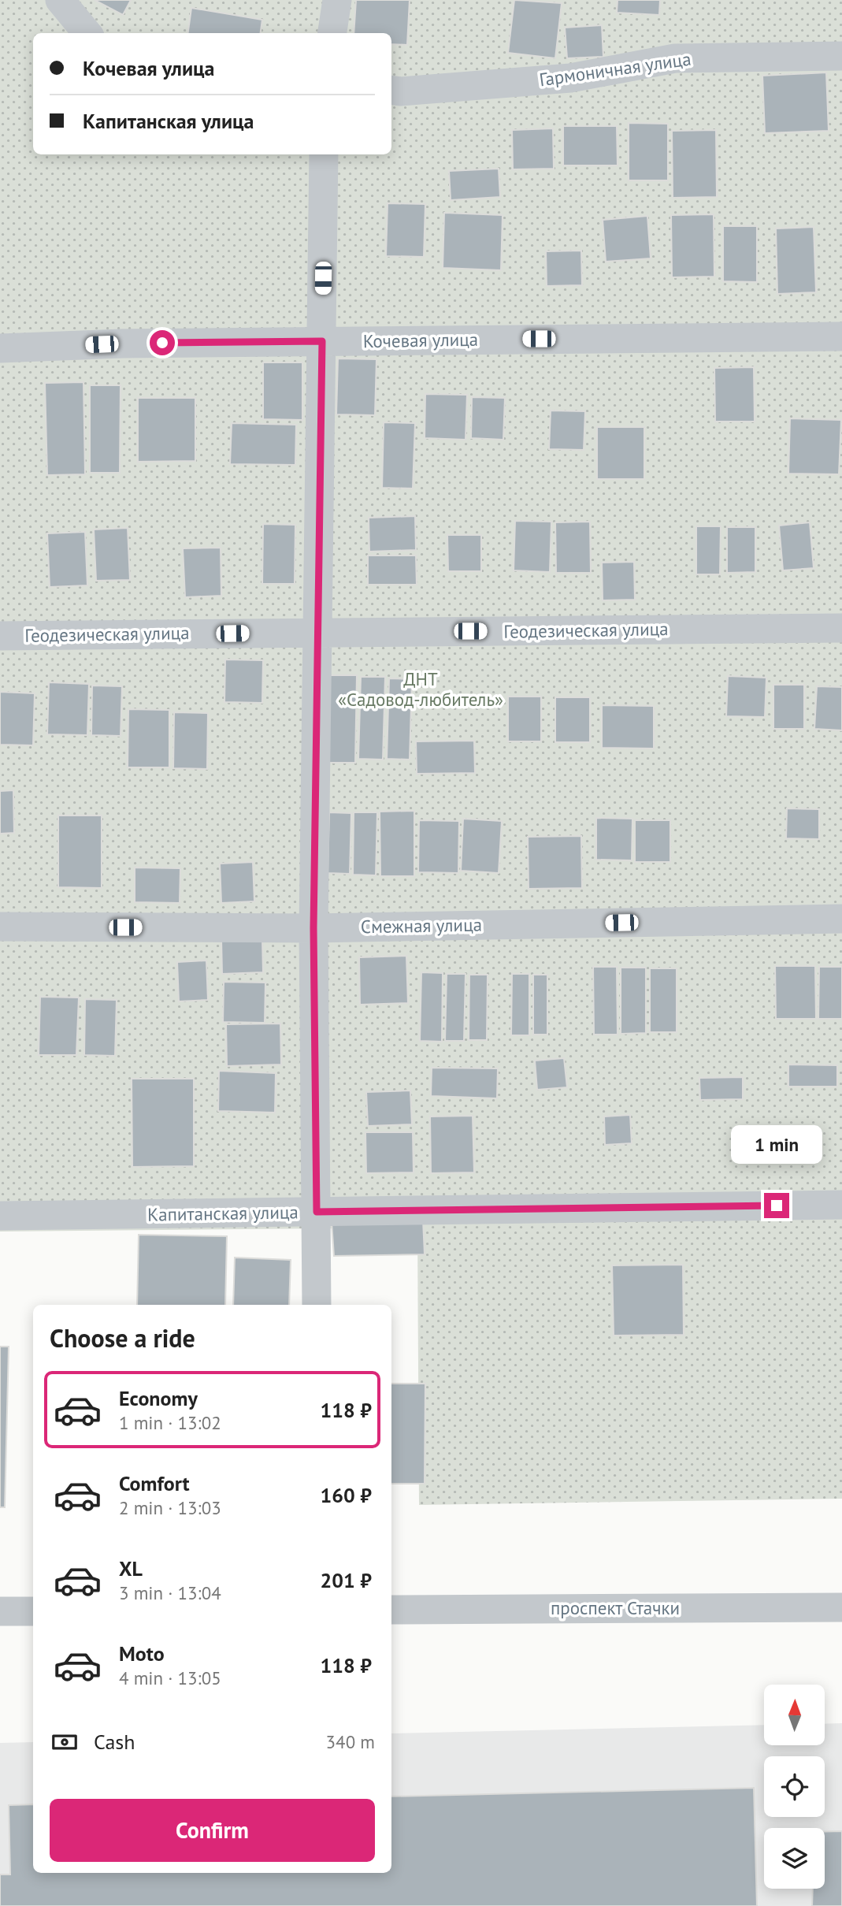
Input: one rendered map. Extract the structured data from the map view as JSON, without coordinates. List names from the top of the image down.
{
  "streets": {
    "street": [
      "Гармоничная улица",
      "Кочевая улица",
      "Геодезическая улица",
      "Смежная улица",
      "Капитанская улица",
      "проспект Стачки"
    ]
  },
  "parks": ["ДНТ «Садовод-любитель»"],
  "north": "top",
  "page": {
    "banner": ["Кочевая улица", "Капитанская улица"],
    "bubble": "1 min",
    "heading": "Choose a ride",
    "list": [
      {
        "name": "Economy",
        "note": "1 min · 13:02",
        "value": "118 ₽"
      },
      {
        "name": "Comfort",
        "note": "2 min · 13:03",
        "value": "160 ₽"
      },
      {
        "name": "XL",
        "note": "3 min · 13:04",
        "value": "201 ₽"
      },
      {
        "name": "Moto",
        "note": "4 min · 13:05",
        "value": "118 ₽"
      }
    ],
    "pay": ["Cash", "340 m"],
    "buttons": "Confirm"
  }
}
